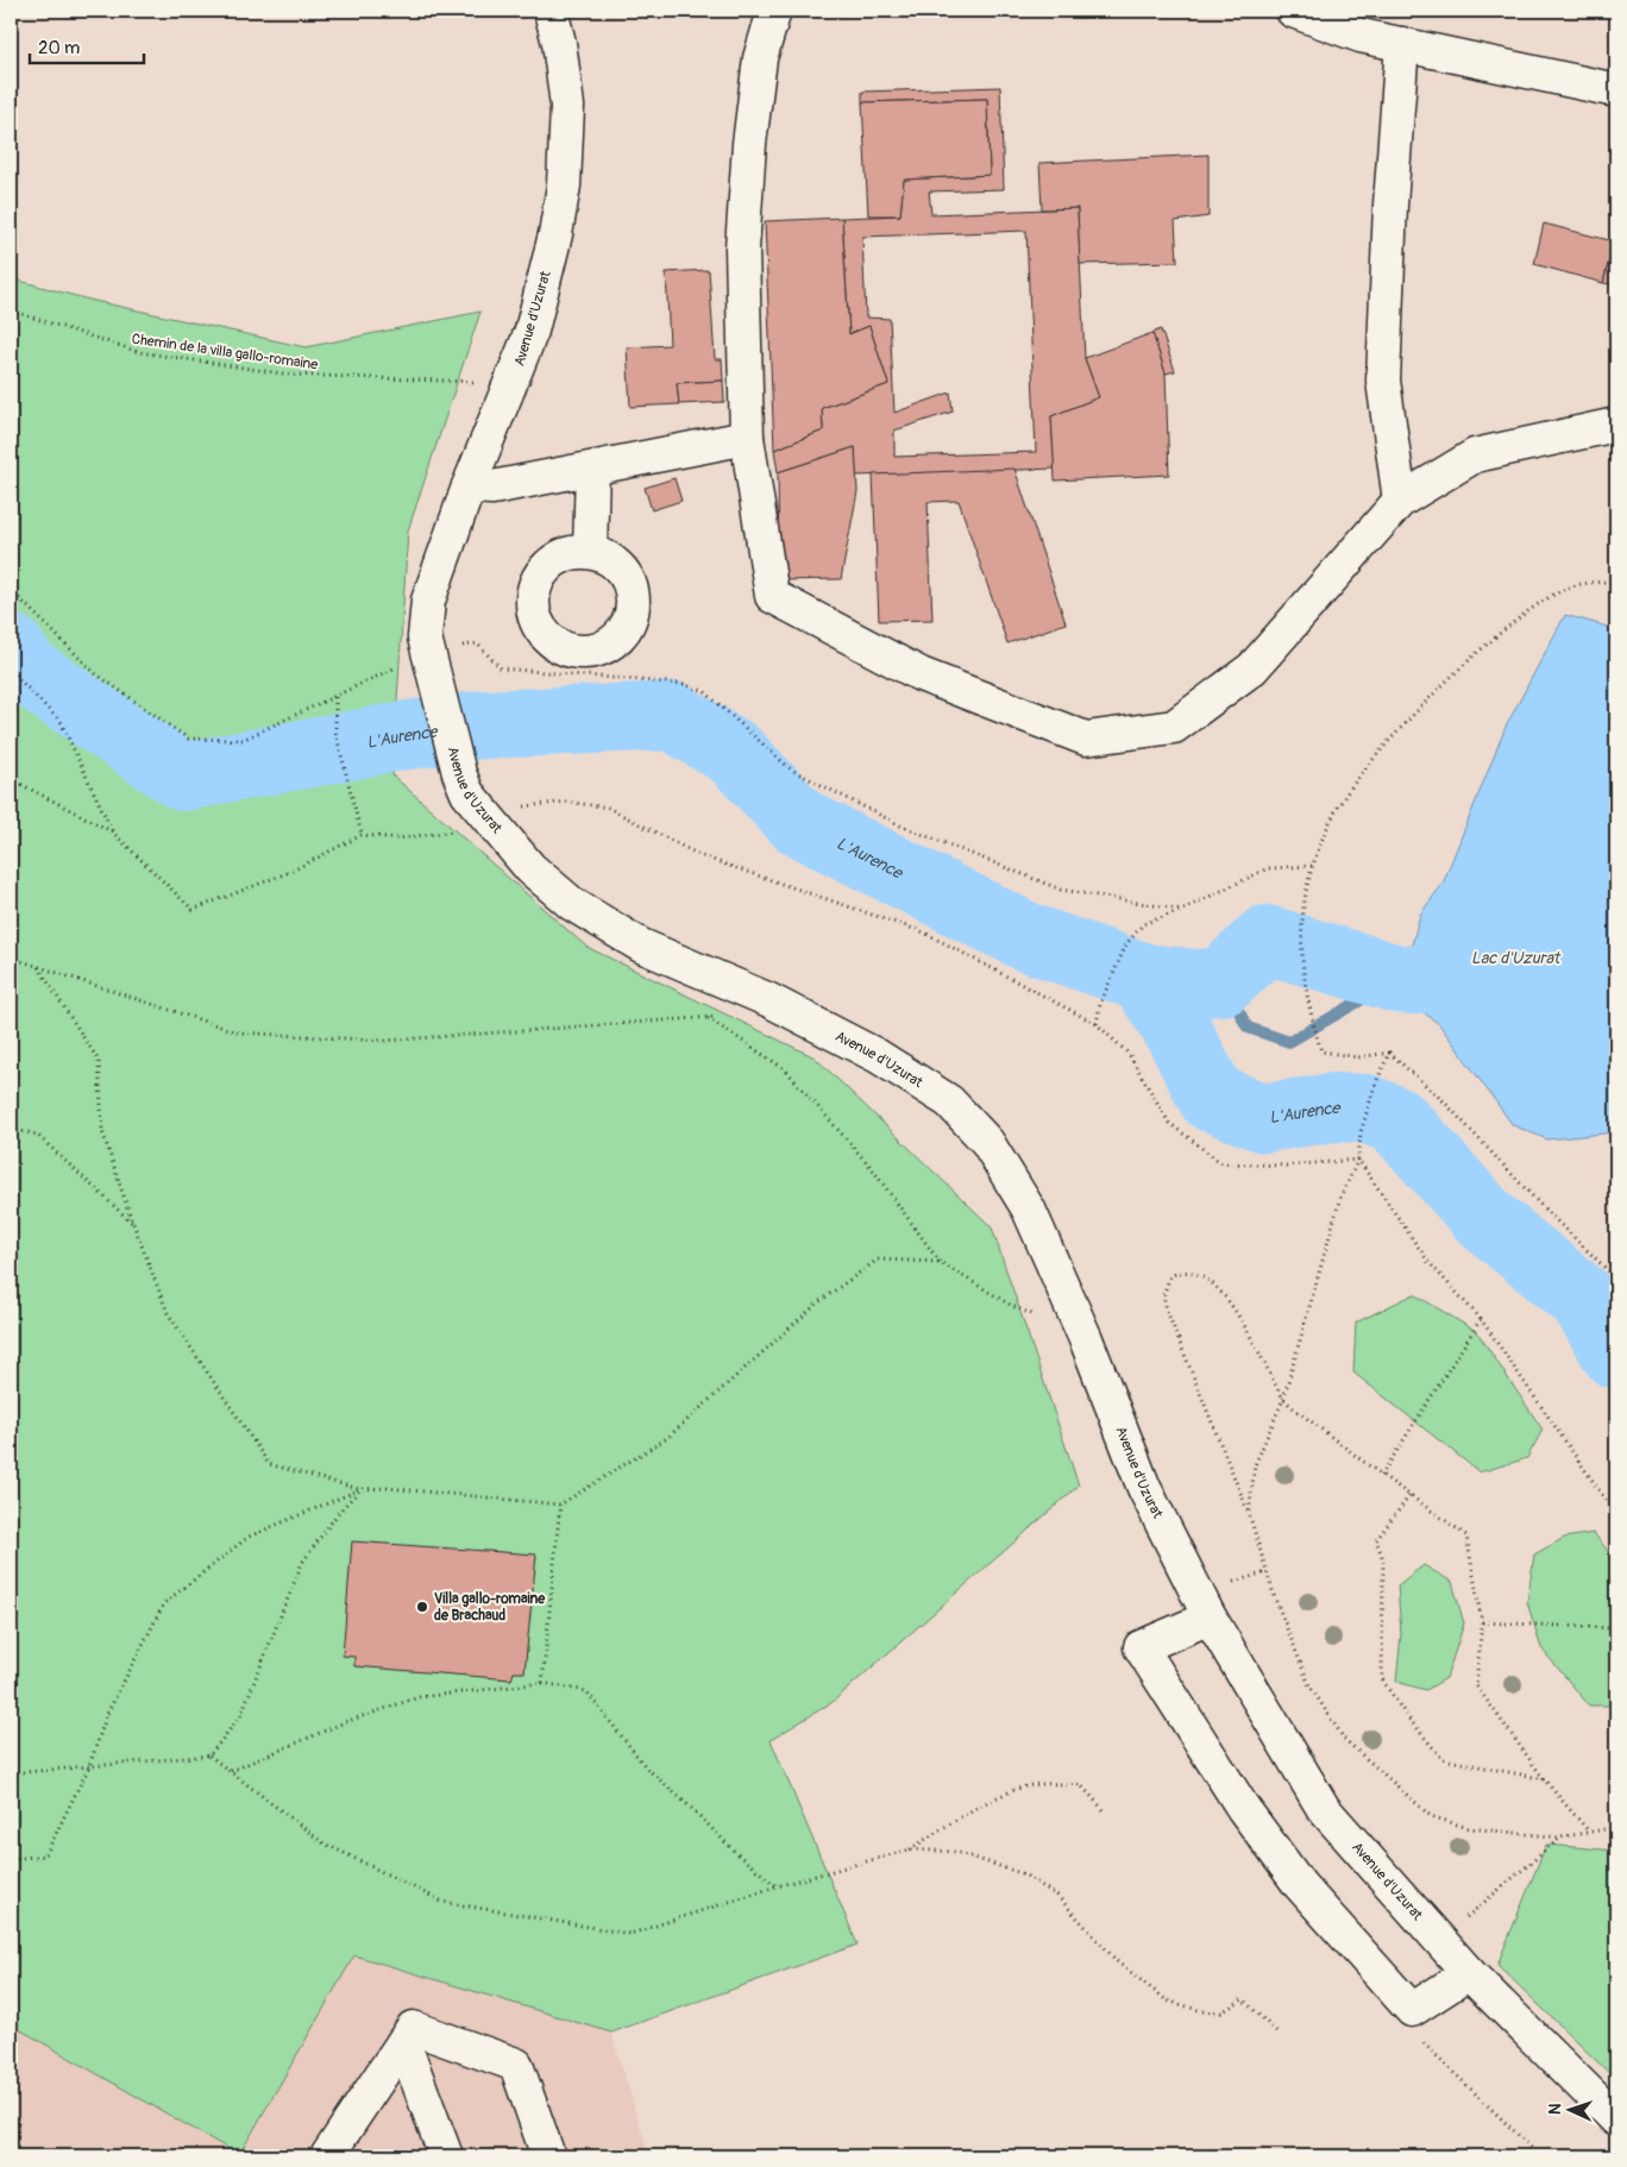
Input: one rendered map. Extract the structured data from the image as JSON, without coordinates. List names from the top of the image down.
{
  "streets": {
    "street": ["Avenue d'Uzurat"],
    "path": ["Chemin de la villa gallo-romaine"]
  },
  "crossings": [
    ["Avenue d'Uzurat", "Chemin de la villa gallo-romaine"]
  ],
  "water": ["L'Aurence", "Lac d'Uzurat"],
  "places": ["Villa gallo-romaine de Brachaud"],
  "scale_bar": "20 m",
  "north": "left"
}
